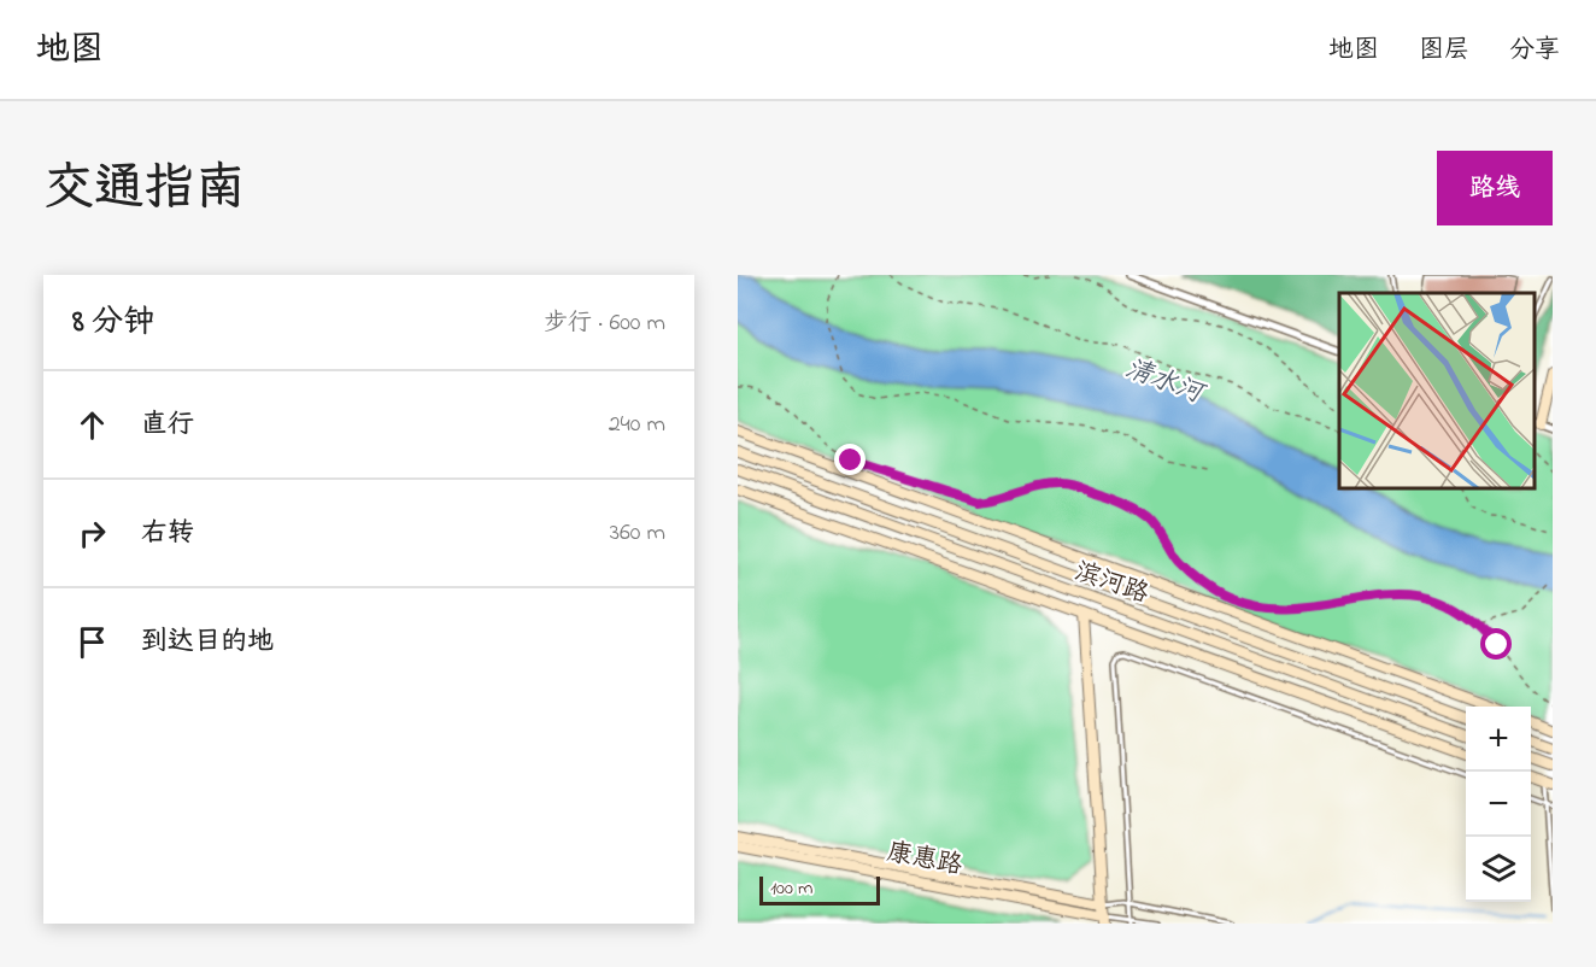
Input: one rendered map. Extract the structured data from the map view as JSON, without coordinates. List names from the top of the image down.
{
  "streets": {
    "main road": ["滨河路", "康惠路"]
  },
  "water": ["清水河"],
  "scale_bar": "100 m",
  "page": {
    "header": "地图",
    "nav": ["地图", "图层", "分享"],
    "title": "交通指南",
    "buttons": "路线",
    "heading": ["8 分钟", "步行 · 600 m"],
    "list": [
      ["直行", "240 m"],
      ["右转", "360 m"],
      "到达目的地"
    ],
    "map_buttons": ["+", "−"],
    "scale": "100 m"
  }
}
